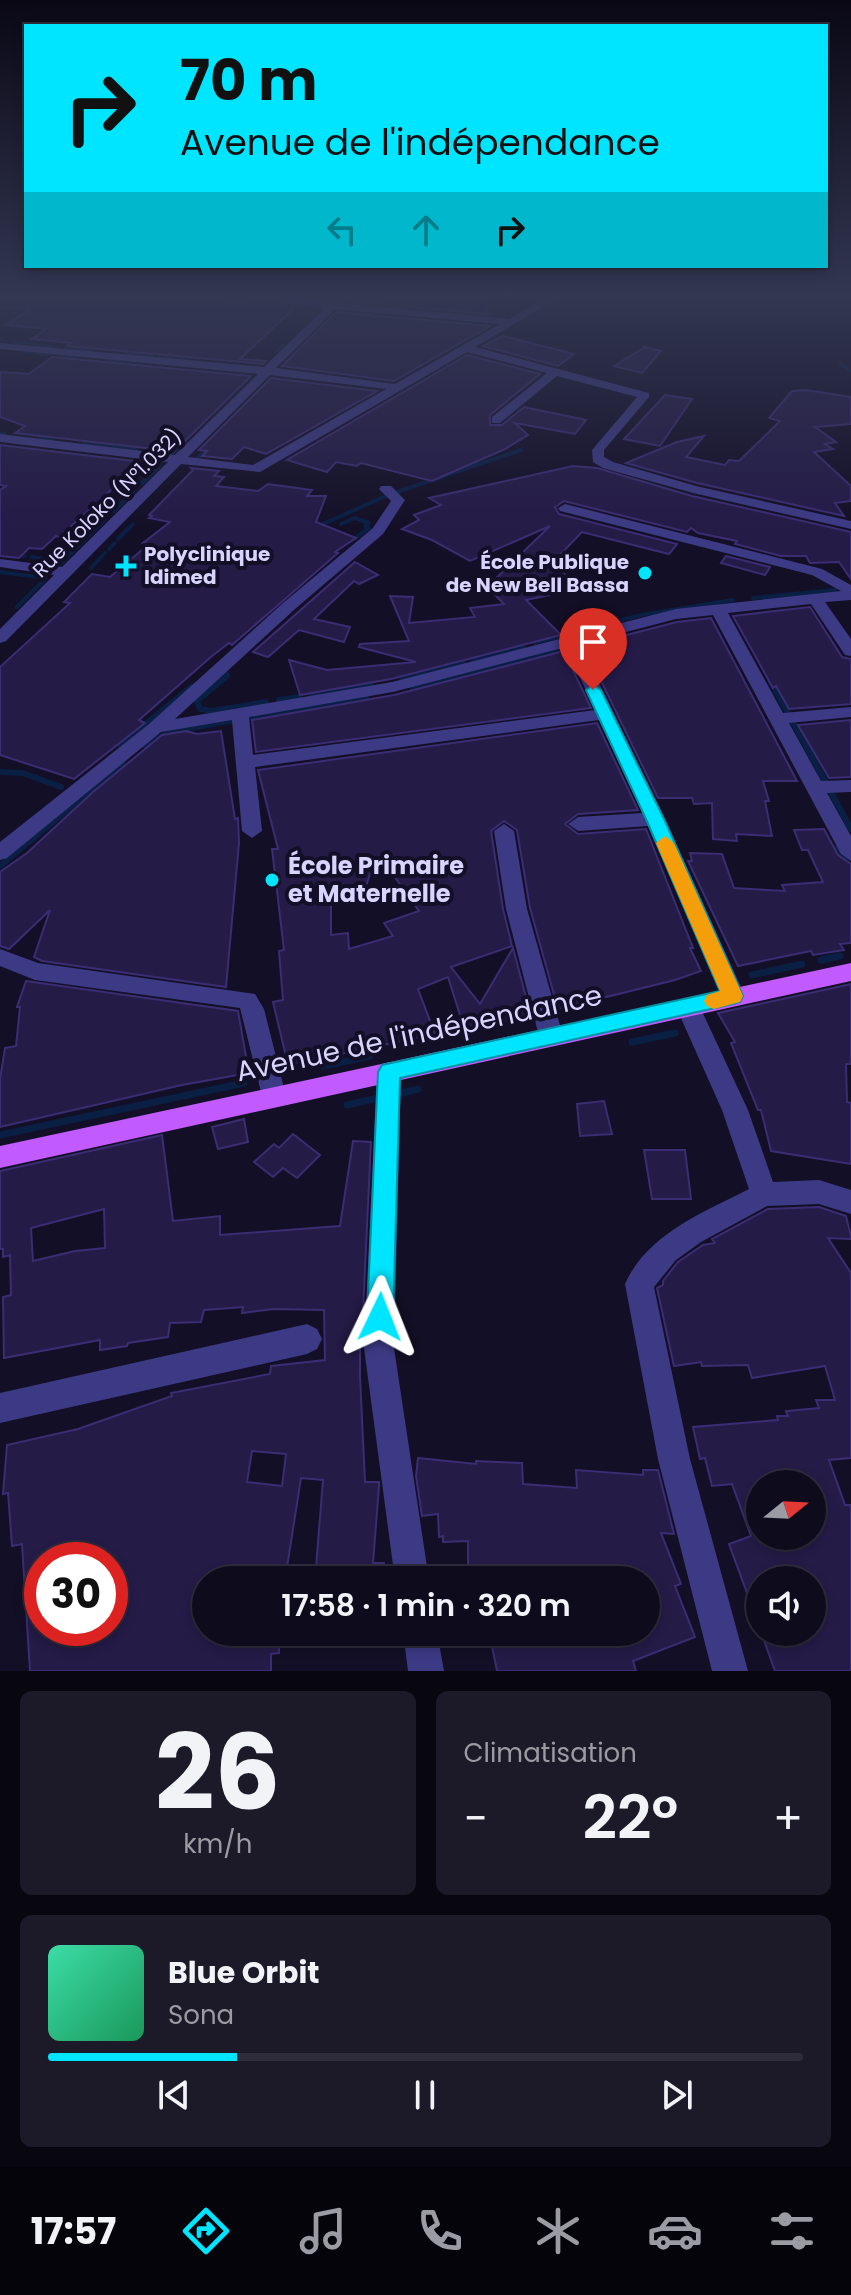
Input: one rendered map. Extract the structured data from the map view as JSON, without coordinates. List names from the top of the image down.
{
  "streets": {
    "main road": ["Avenue de l'indépendance"],
    "street": ["Rue Koloko (N°1.032)"]
  },
  "places": {
    "health": ["Polyclinique Idimed"],
    "other": ["École Publique de New Bell Bassa", "École Primaire et Maternelle"]
  },
  "north": "right",
  "page": {
    "turn": ["70 m", "Avenue de l'indépendance"],
    "limit": "30",
    "trip": "17:58 · 1 min · 320 m",
    "tile": [
      ["26", "km/h"],
      "Climatisation"
    ],
    "heat": ["−", "22°", "+"],
    "song": ["Blue Orbit", "Sona"],
    "tabs": "17:57"
  }
}
